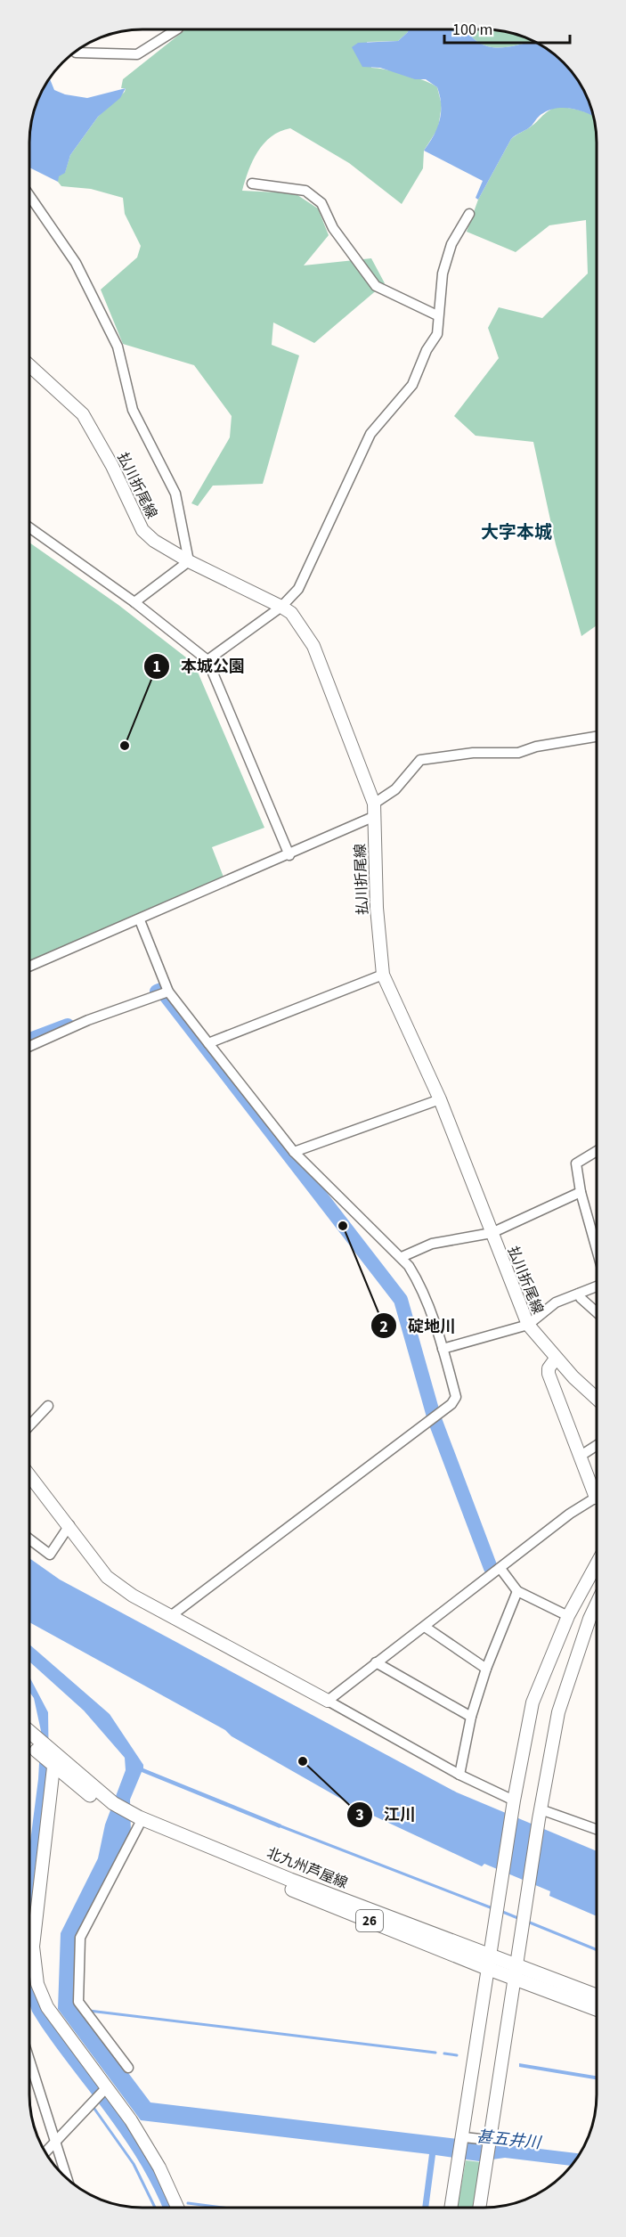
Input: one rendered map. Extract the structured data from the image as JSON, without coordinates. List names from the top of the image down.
{
  "streets": {
    "main road": ["北九州芦屋線", "26"],
    "street": ["払川折尾線"]
  },
  "districts": ["大字本城"],
  "water": ["甚五井川"],
  "places": ["本城公園", "碇地川", "江川"],
  "scale_bar": "100 m"
}
